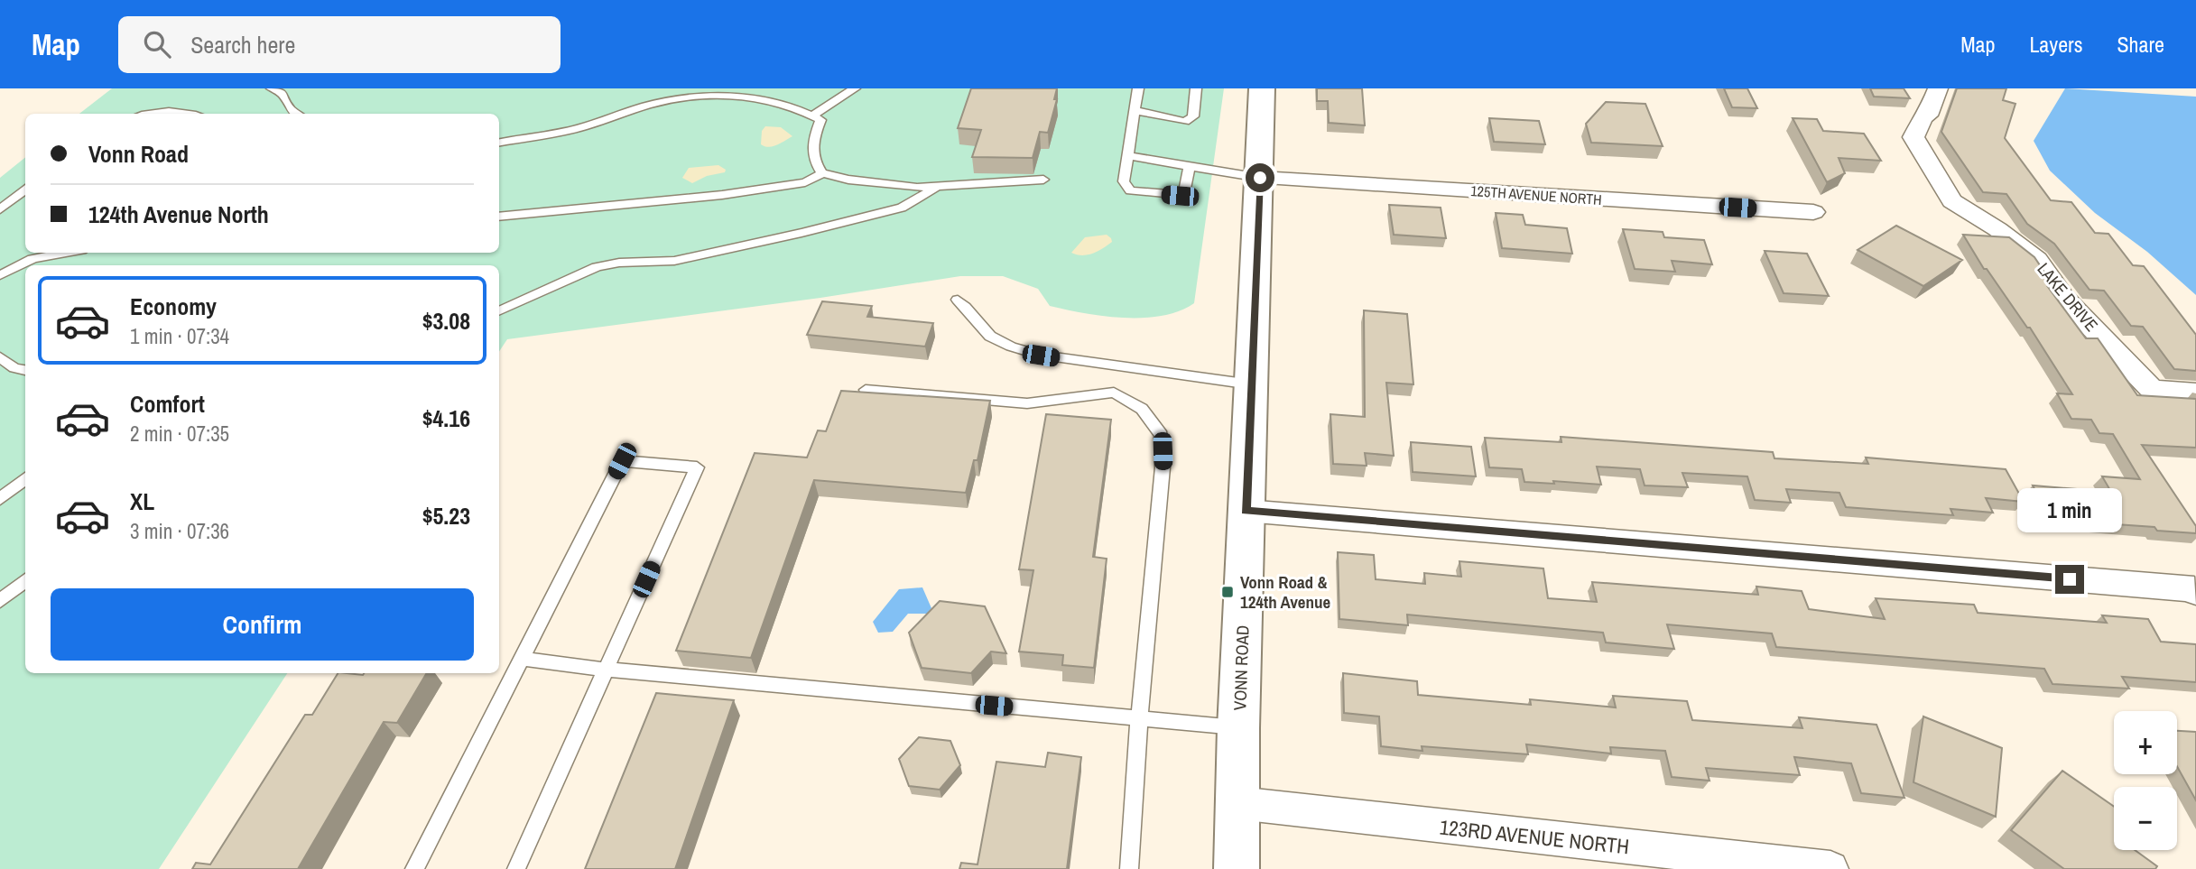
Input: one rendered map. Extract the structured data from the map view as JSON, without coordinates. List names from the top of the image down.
{
  "streets": {
    "street": [
      "125TH AVENUE NORTH",
      "LAKE DRIVE",
      "VONN ROAD",
      "123RD AVENUE NORTH"
    ]
  },
  "crossings": [
    ["125TH AVENUE NORTH", "VONN ROAD"],
    ["VONN ROAD", "123RD AVENUE NORTH"]
  ],
  "places": {
    "transit": ["Vonn Road & 124th Avenue"]
  },
  "page": {
    "header": "Map",
    "search": "Search here",
    "nav": ["Map", "Layers", "Share"],
    "banner": ["Vonn Road", "124th Avenue North"],
    "list": [
      {
        "name": "Economy",
        "note": "1 min · 07:34",
        "value": "$3.08"
      },
      {
        "name": "Comfort",
        "note": "2 min · 07:35",
        "value": "$4.16"
      },
      {
        "name": "XL",
        "note": "3 min · 07:36",
        "value": "$5.23"
      }
    ],
    "bubble": "1 min",
    "buttons": "Confirm",
    "map_buttons": ["+", "−"]
  }
}
